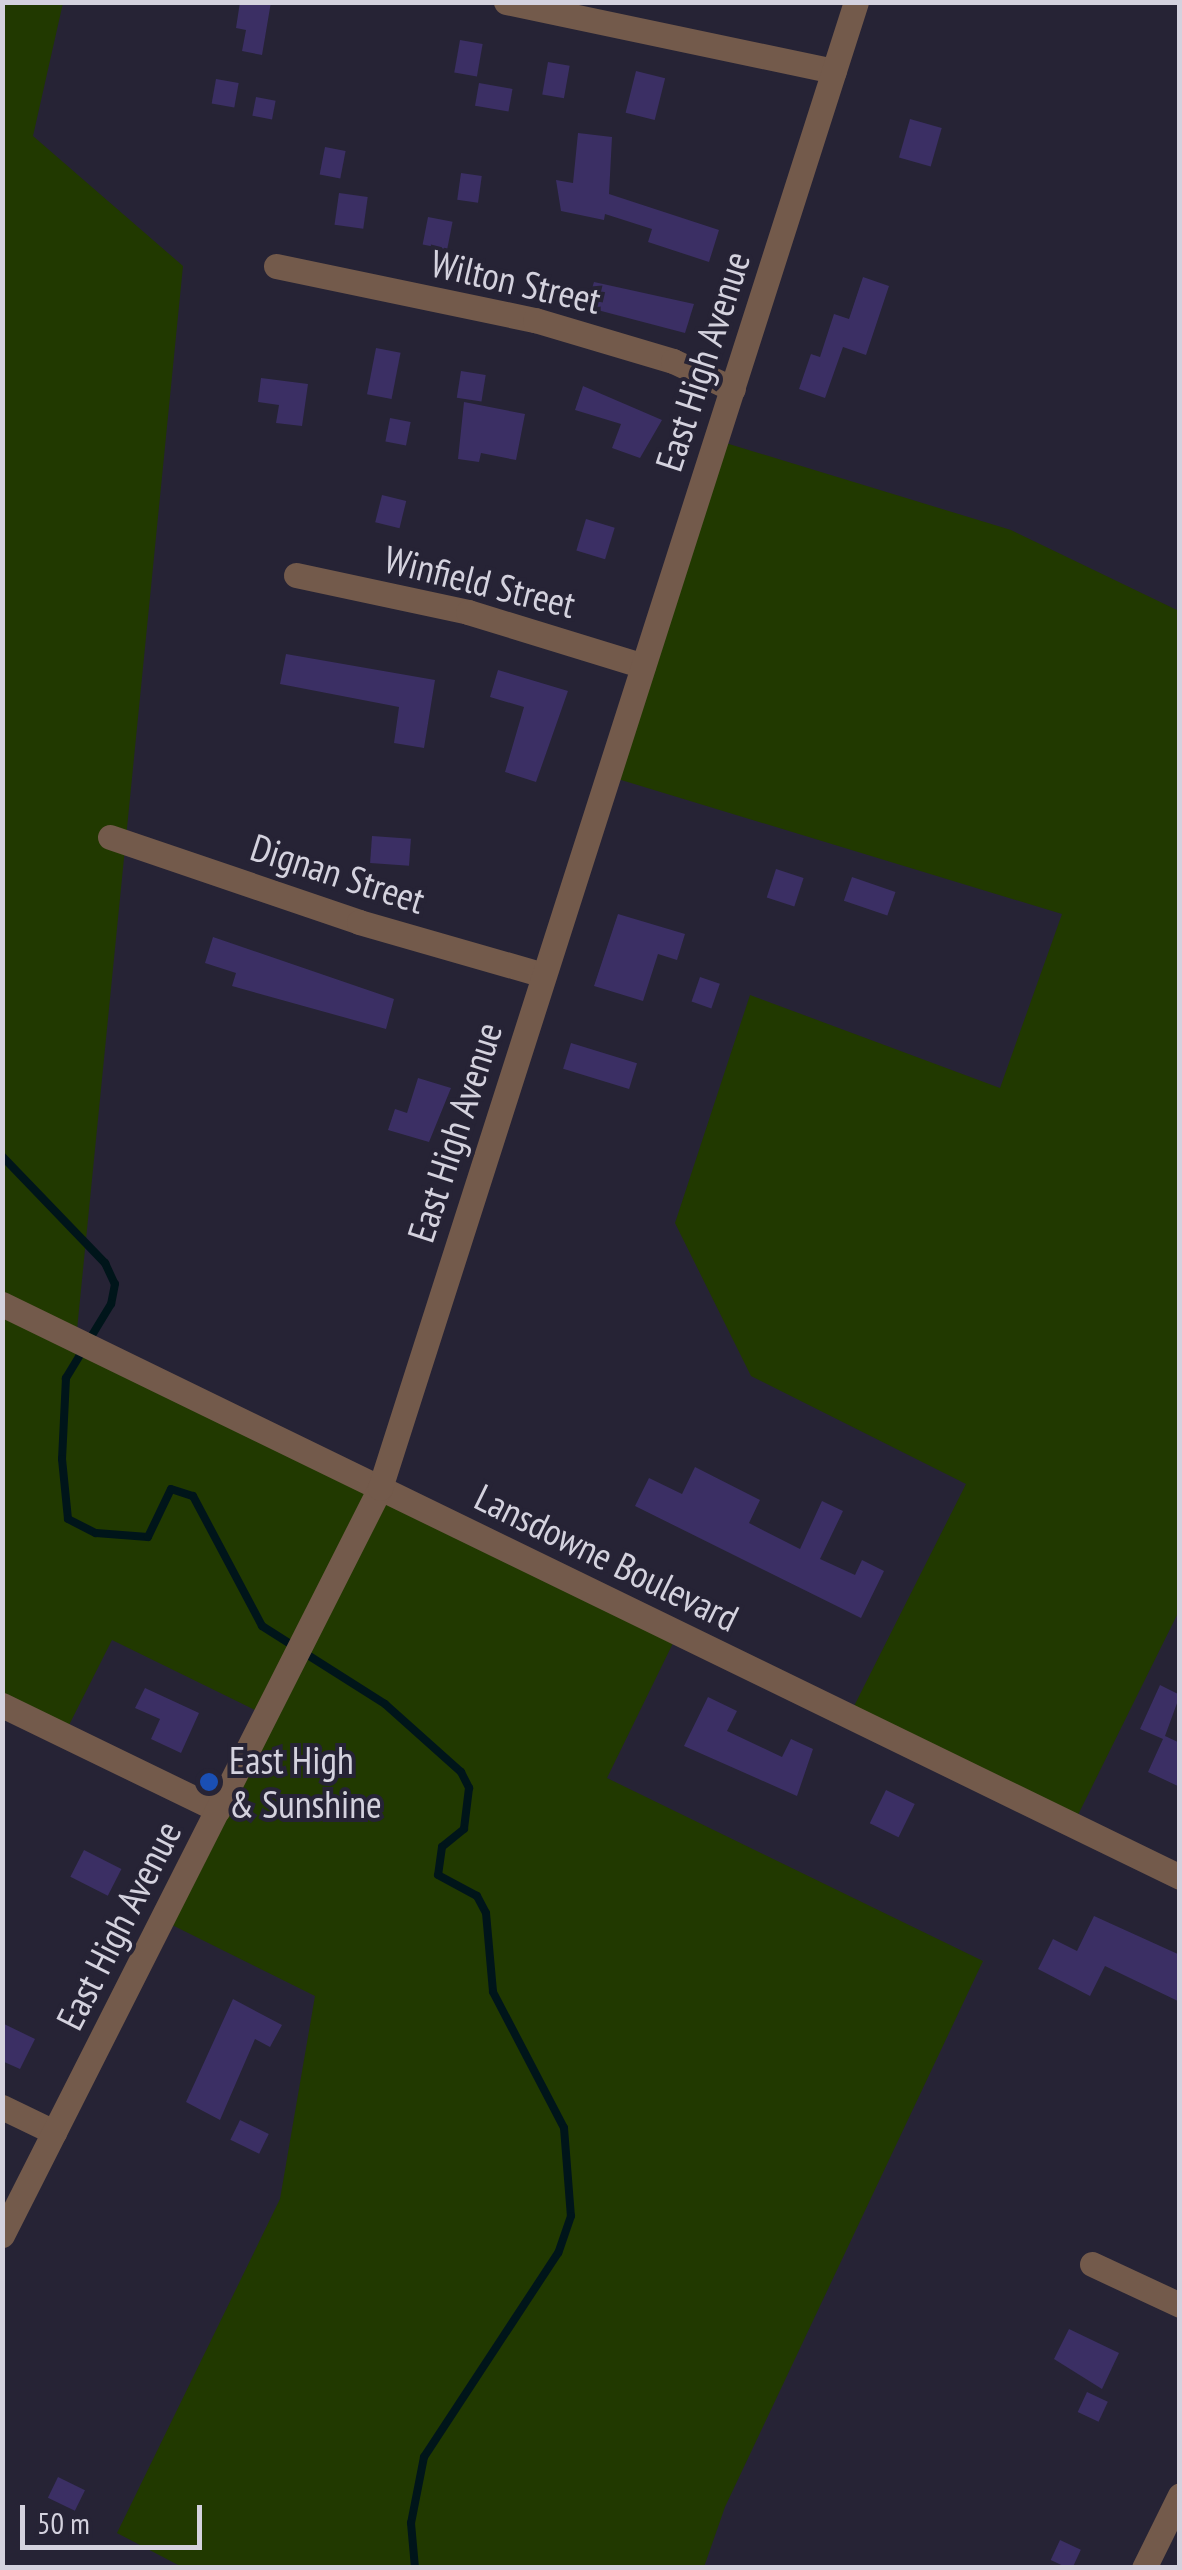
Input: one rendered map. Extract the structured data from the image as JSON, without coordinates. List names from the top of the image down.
{
  "streets": {
    "street": [
      "Wilton Street",
      "East High Avenue",
      "Winfield Street",
      "Dignan Street",
      "Lansdowne Boulevard"
    ]
  },
  "crossings": [
    ["Wilton Street", "East High Avenue"],
    ["East High Avenue", "Winfield Street"],
    ["East High Avenue", "Dignan Street"],
    ["East High Avenue", "Lansdowne Boulevard"]
  ],
  "places": ["East High & Sunshine"],
  "scale_bar": "50 m"
}
